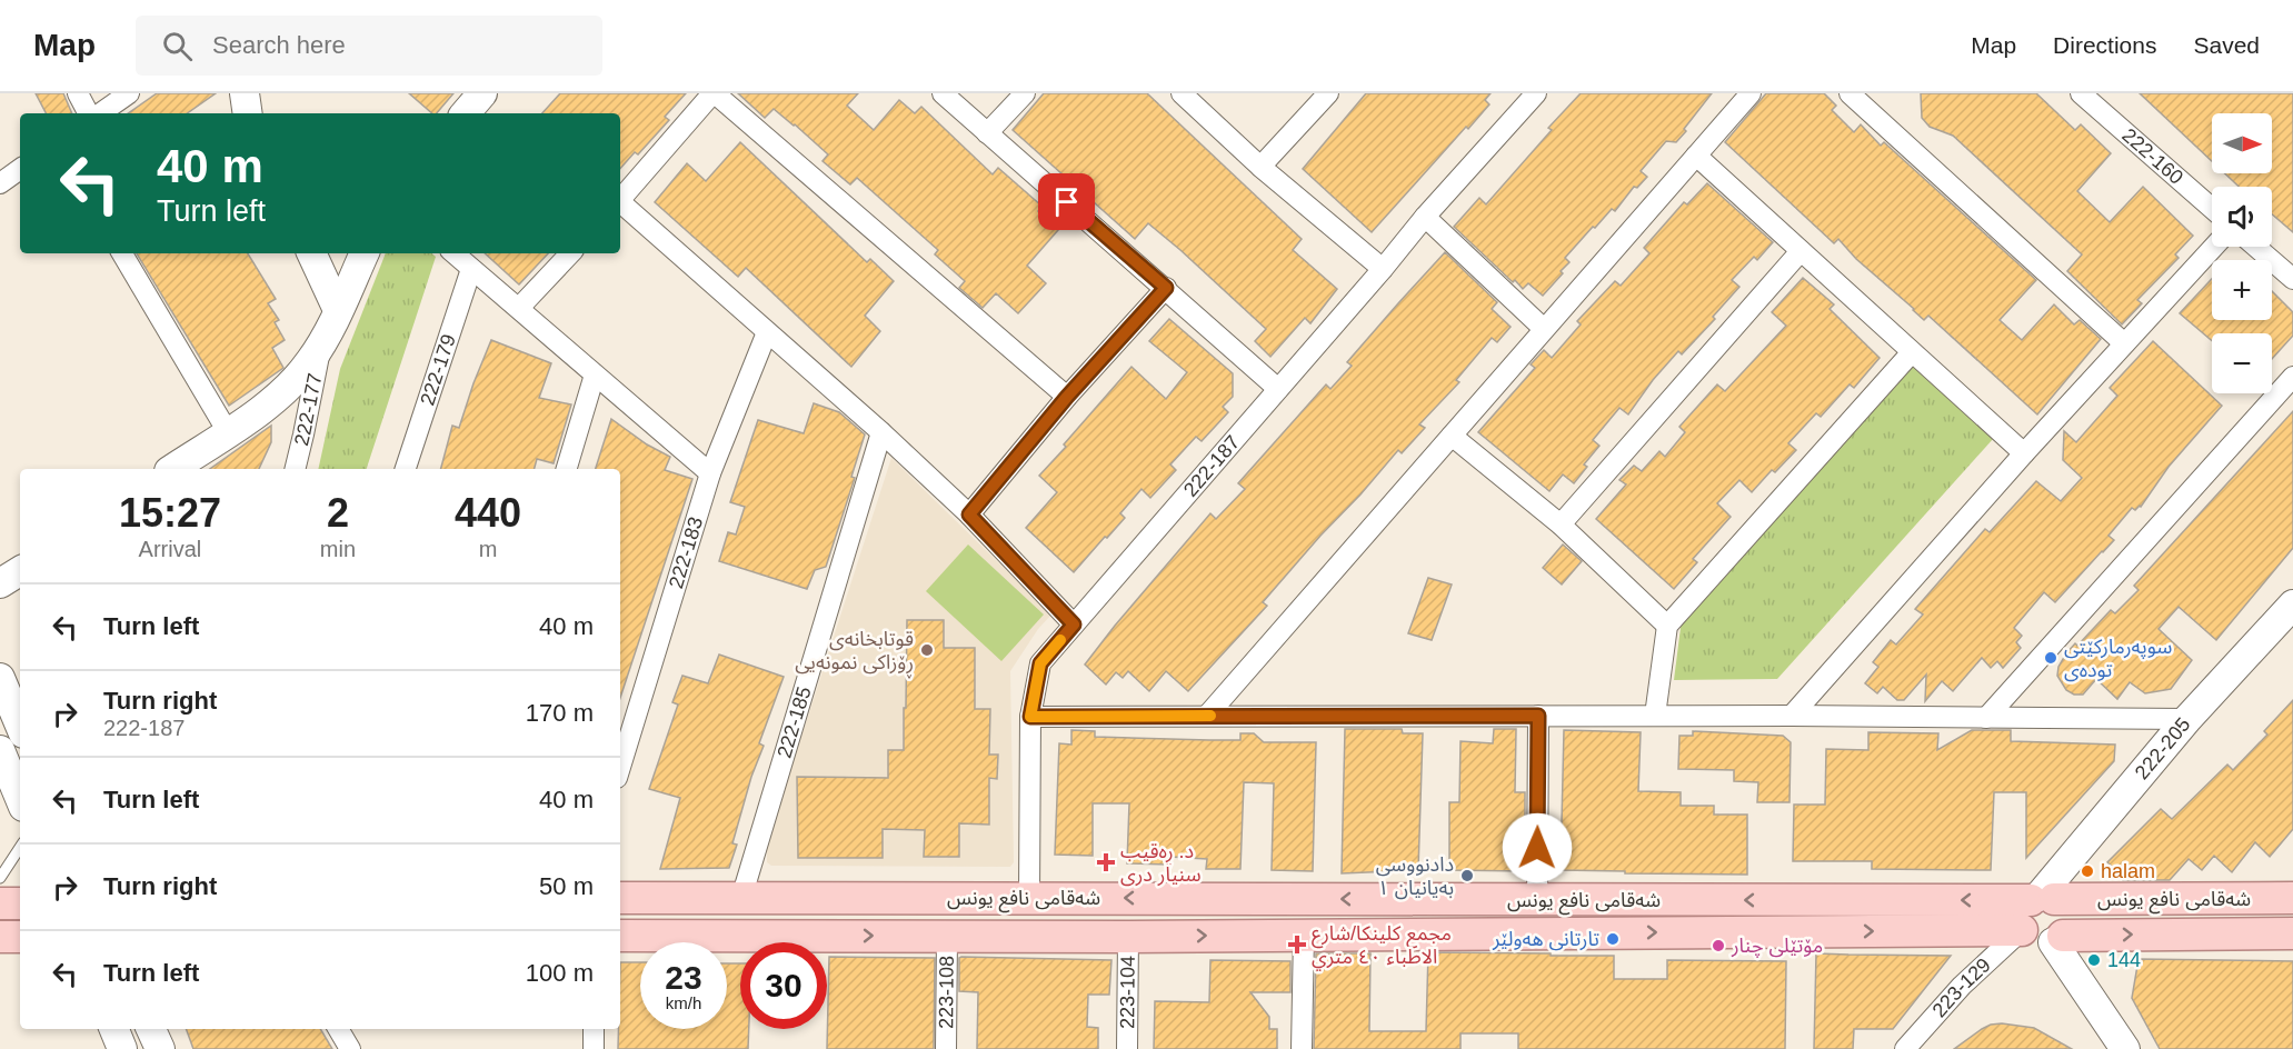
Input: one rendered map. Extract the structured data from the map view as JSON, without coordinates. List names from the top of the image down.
{
  "streets": {
    "main road": ["شەقامی نافع یونس"],
    "street": [
      "222-160",
      "222-179",
      "222-177",
      "222-187",
      "222-183",
      "222-185",
      "222-205",
      "223-129",
      "223-108",
      "223-104"
    ]
  },
  "crossings": [
    ["222-187", "شەقامی نافع یونس"],
    ["222-185", "شەقامی نافع یونس"],
    ["222-205", "شەقامی نافع یونس"],
    ["222-205", "223-129"],
    ["شەقامی نافع یونس", "223-129"],
    ["شەقامی نافع یونس", "223-108"],
    ["شەقامی نافع یونس", "223-104"]
  ],
  "places": {
    "other": [
      "قوتابخانەی ڕۆزاکی نمونەیی",
      "سوپەرمارکێتی تودەی",
      "halam",
      "دادنووسی بەیانیان ١",
      "تارتانی هەولێر",
      "مۆتێلی چنار",
      "144"
    ],
    "health": ["د. ڕەقیب سنیار دری", "مجمع كلينكا/شارع الاطباء ٤٠ متري"]
  },
  "north": "right",
  "page": {
    "header": "Map",
    "search": "Search here",
    "nav": ["Map", "Directions", "Saved"],
    "map_buttons": ["+", "−"],
    "turn": ["40 m", "Turn left"],
    "eta": [
      "15:27",
      "Arrival",
      "2",
      "min",
      "440",
      "m"
    ],
    "list": [
      {
        "name": "Turn left",
        "value": "40 m"
      },
      {
        "name": "Turn right",
        "note": "222-187",
        "value": "170 m"
      },
      {
        "name": "Turn left",
        "value": "40 m"
      },
      {
        "name": "Turn right",
        "value": "50 m"
      },
      {
        "name": "Turn left",
        "value": "100 m"
      }
    ],
    "speed": "23 km/h",
    "limit": "30"
  }
}
